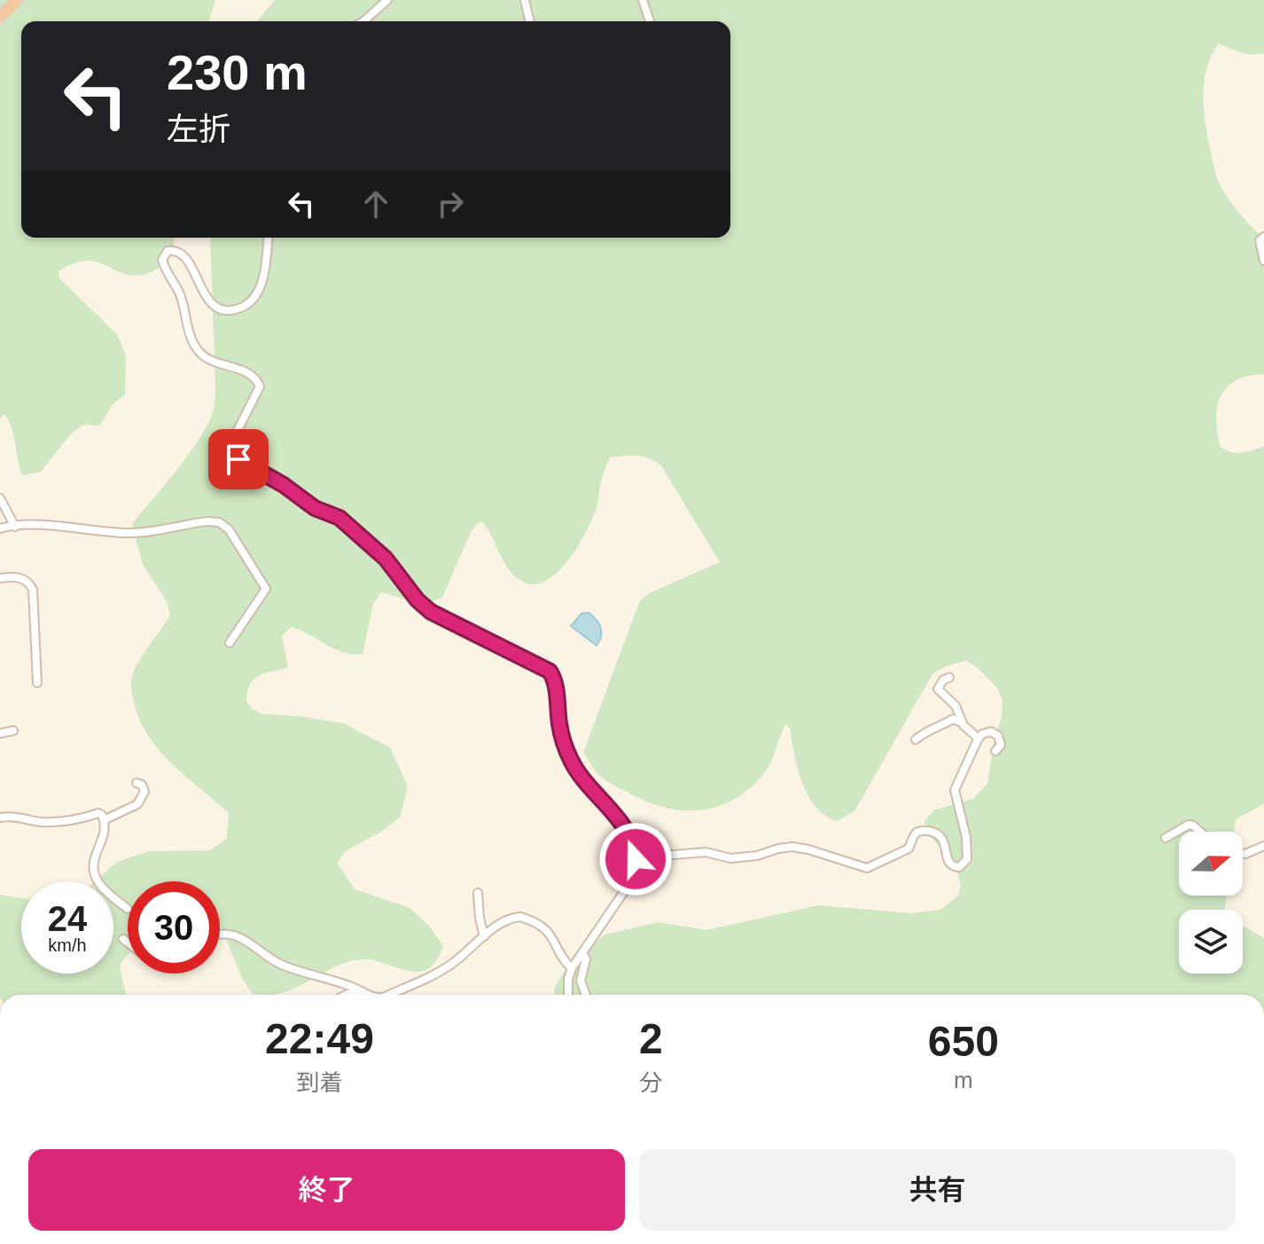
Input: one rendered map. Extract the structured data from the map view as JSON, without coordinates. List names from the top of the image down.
{
  "north": "right",
  "page": {
    "turn": ["230 m", "左折"],
    "speed": "24 km/h",
    "limit": "30",
    "eta": [
      "22:49",
      "到着",
      "2",
      "分",
      "650",
      "m"
    ],
    "buttons": ["終了", "共有"]
  }
}
